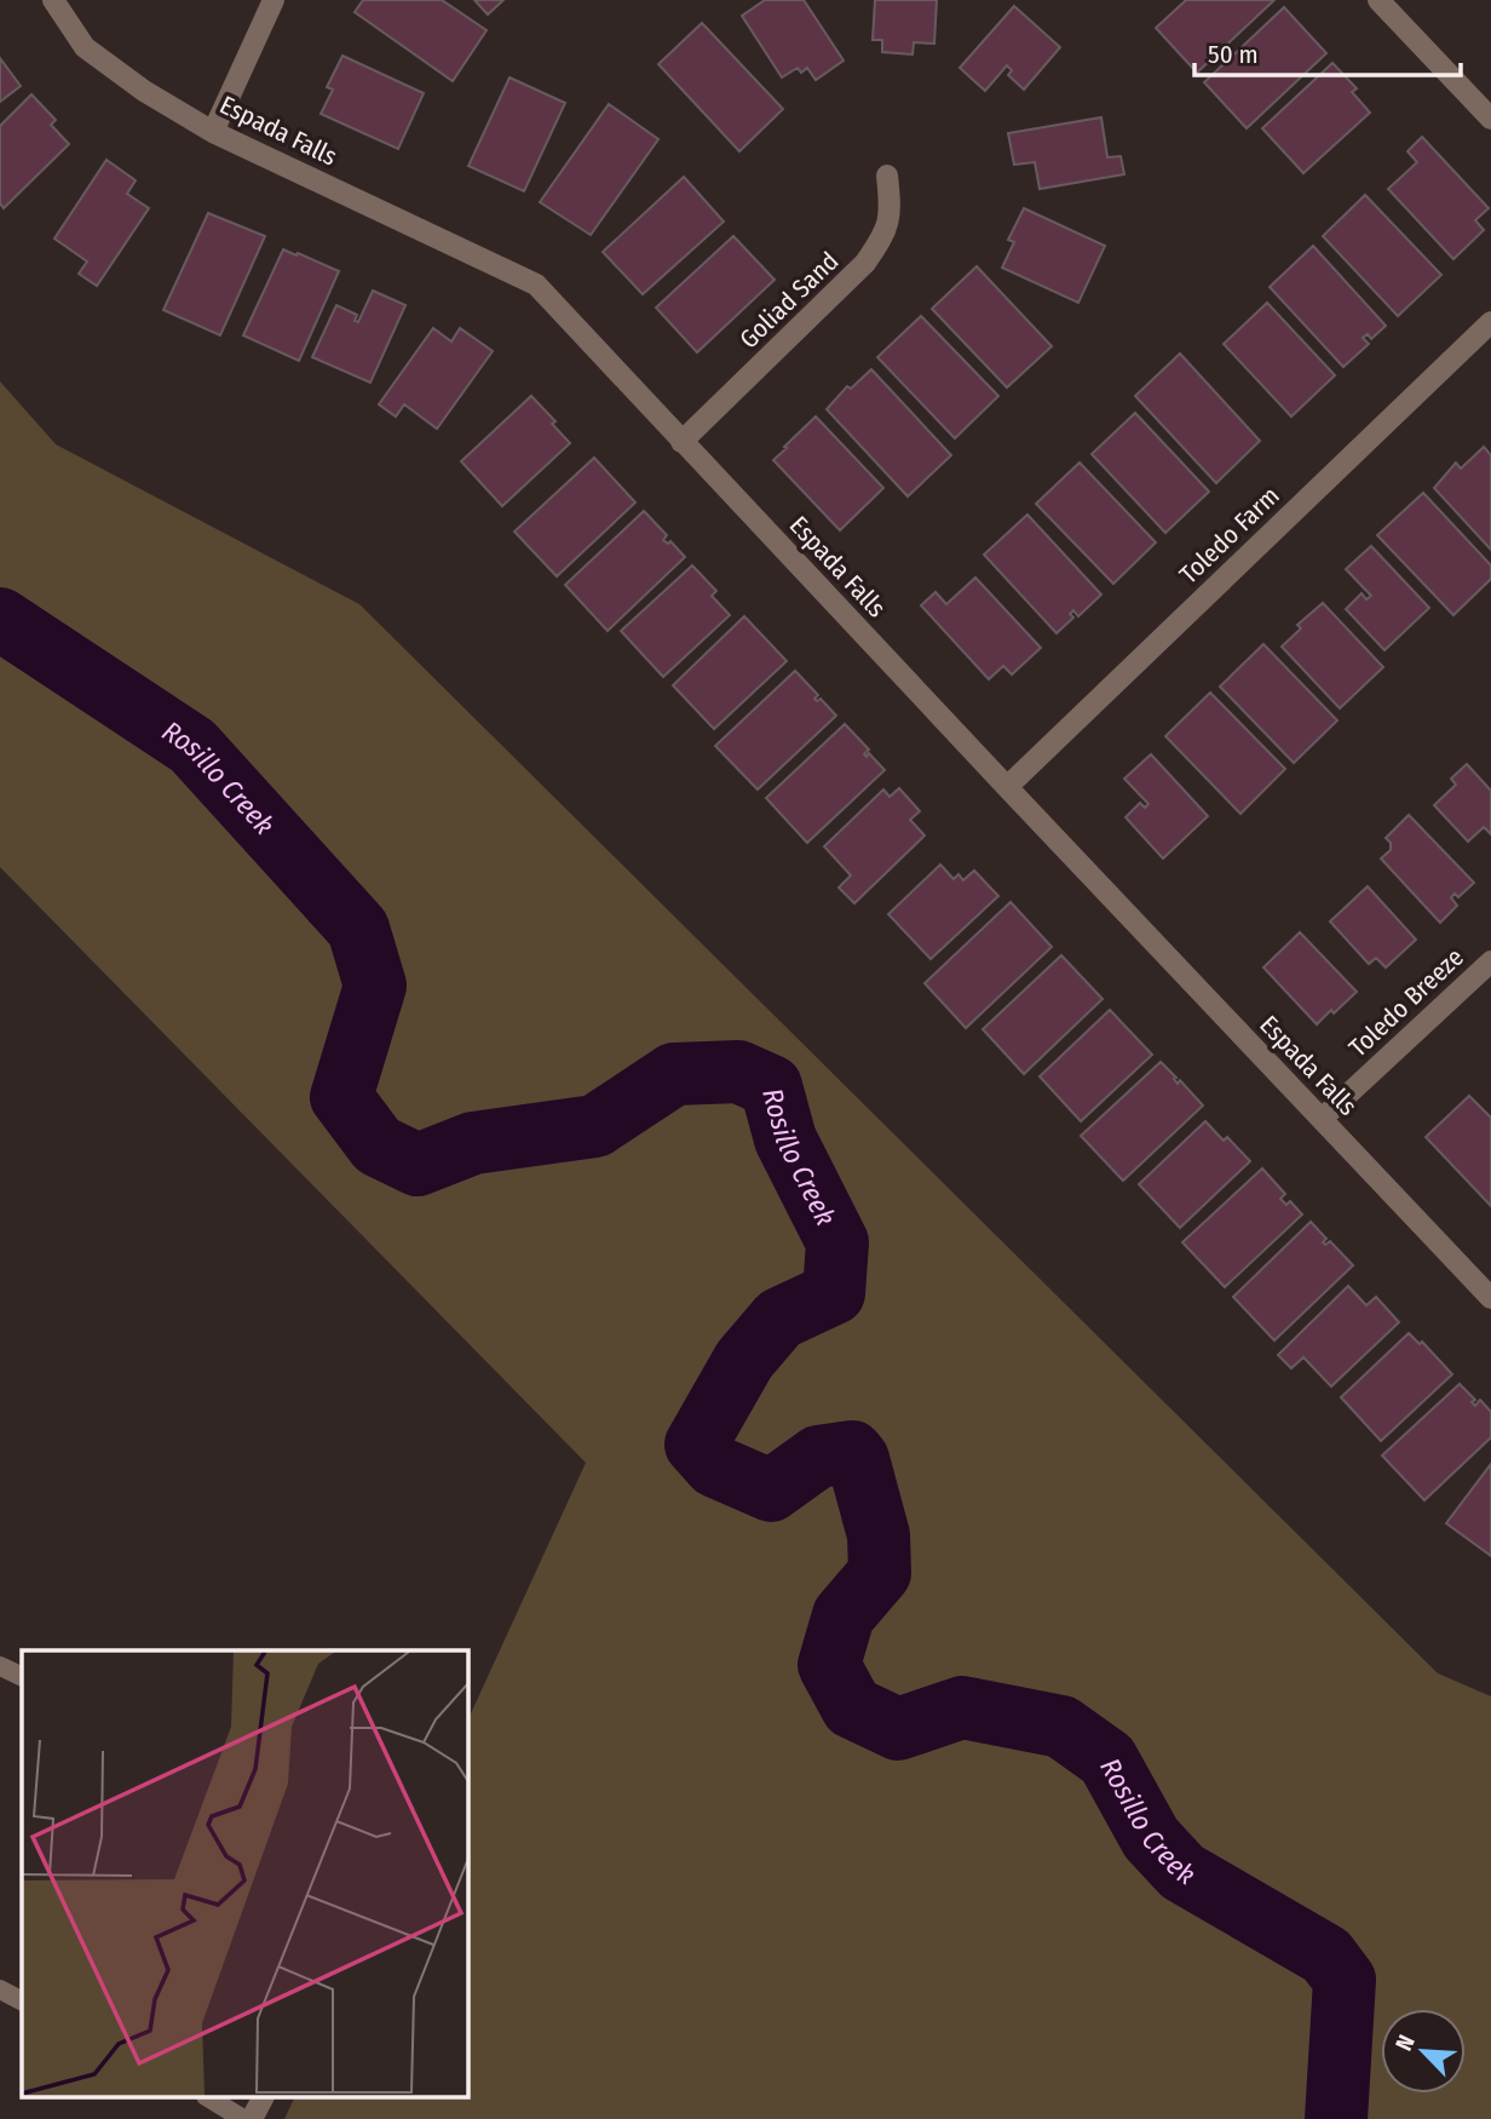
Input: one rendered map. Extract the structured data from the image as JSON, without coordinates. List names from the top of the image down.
{
  "streets": {
    "street": [
      "Espada Falls",
      "Goliad Sand",
      "Toledo Farm",
      "Toledo Breeze"
    ]
  },
  "crossings": [
    ["Espada Falls", "Goliad Sand"],
    ["Espada Falls", "Toledo Farm"],
    ["Espada Falls", "Toledo Breeze"]
  ],
  "water": ["Rosillo Creek"],
  "scale_bar": "50 m",
  "north": "top left"
}
